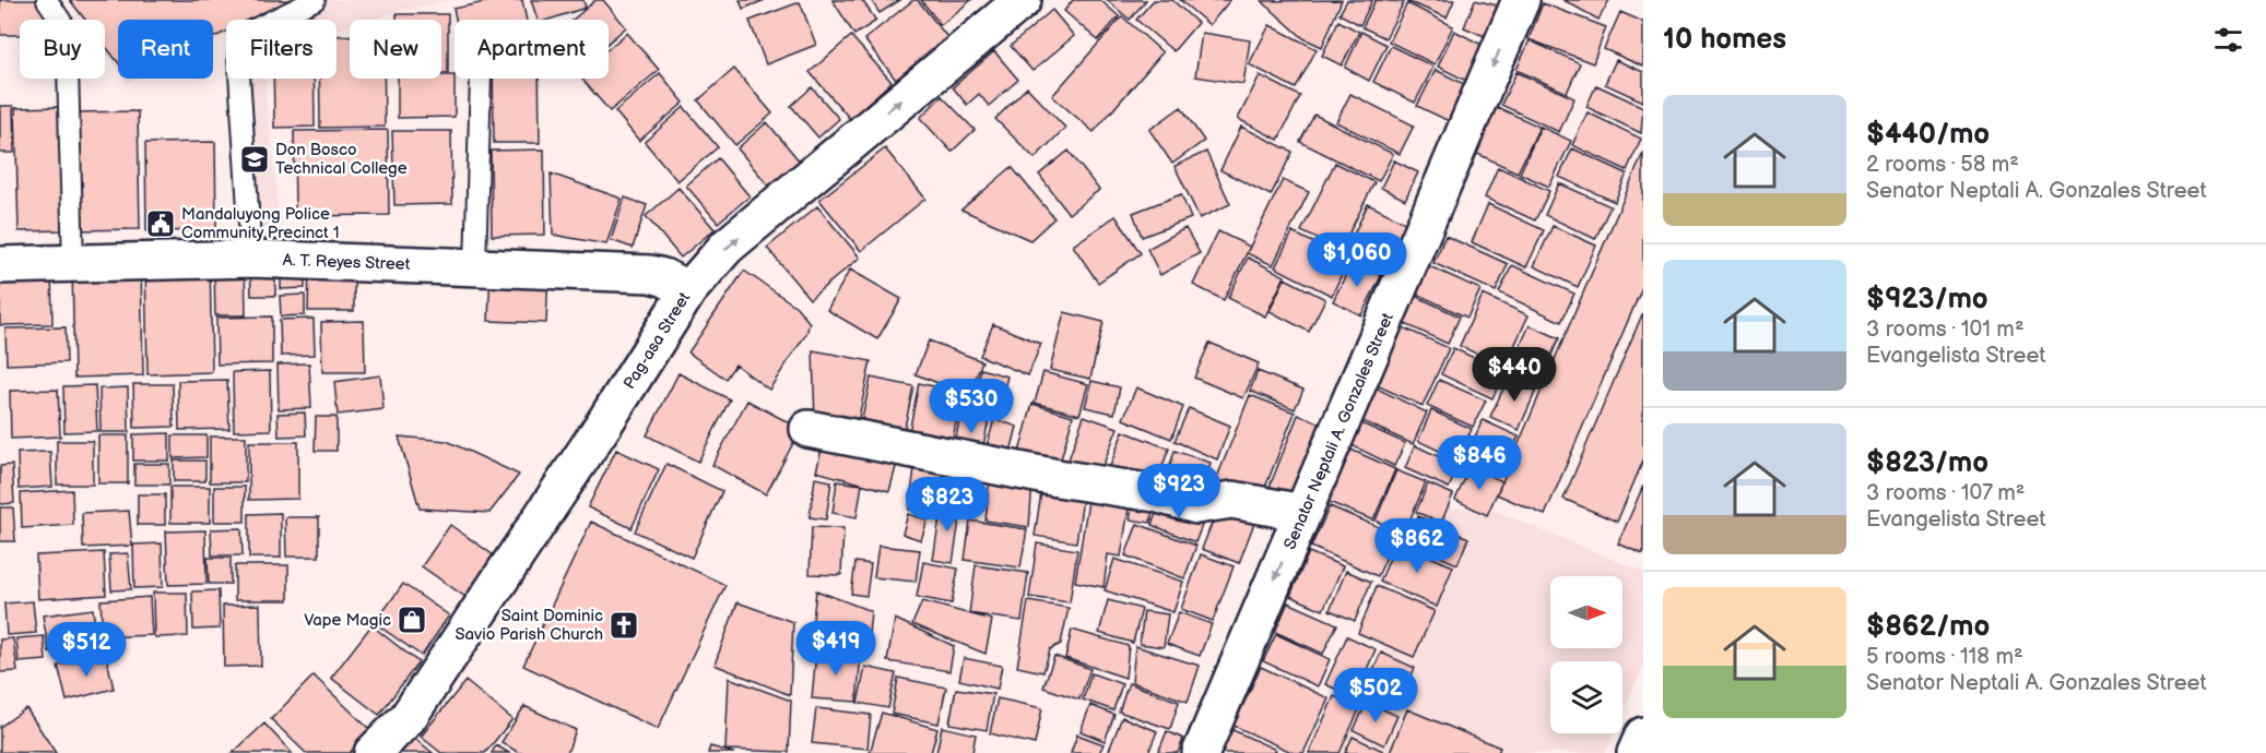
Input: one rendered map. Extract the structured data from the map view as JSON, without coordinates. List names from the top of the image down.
{
  "streets": {
    "street": ["A. T. Reyes Street", "Pag-asa Street", "Senator Neptali A. Gonzales Street"]
  },
  "crossings": [
    ["A. T. Reyes Street", "Pag-asa Street"]
  ],
  "one_way": ["Pag-asa Street", "Senator Neptali A. Gonzales Street"],
  "places": {
    "school or university": ["Don Bosco Technical College"],
    "public building": ["Mandaluyong Police Community Precinct 1"],
    "shop": ["Vape Magic"],
    "church": ["Saint Dominic Savio Parish Church"]
  },
  "north": "right",
  "page": {
    "heading": "10 homes",
    "chip": [
      "Buy",
      "Rent",
      "Filters",
      "New",
      "Apartment"
    ],
    "list": [
      {
        "name": "$440/mo",
        "note": "2 rooms · 58 m² · Senator Neptali A. Gonzales Street"
      },
      {
        "name": "$923/mo",
        "note": "3 rooms · 101 m² · Evangelista Street"
      },
      {
        "name": "$823/mo",
        "note": "3 rooms · 107 m² · Evangelista Street"
      },
      {
        "name": "$862/mo",
        "note": "5 rooms · 118 m² · Senator Neptali A. Gonzales Street"
      }
    ],
    "price": [
      "$1,060",
      "$440",
      "$530",
      "$846",
      "$923",
      "$823",
      "$862",
      "$419",
      "$512",
      "$502"
    ]
  }
}
